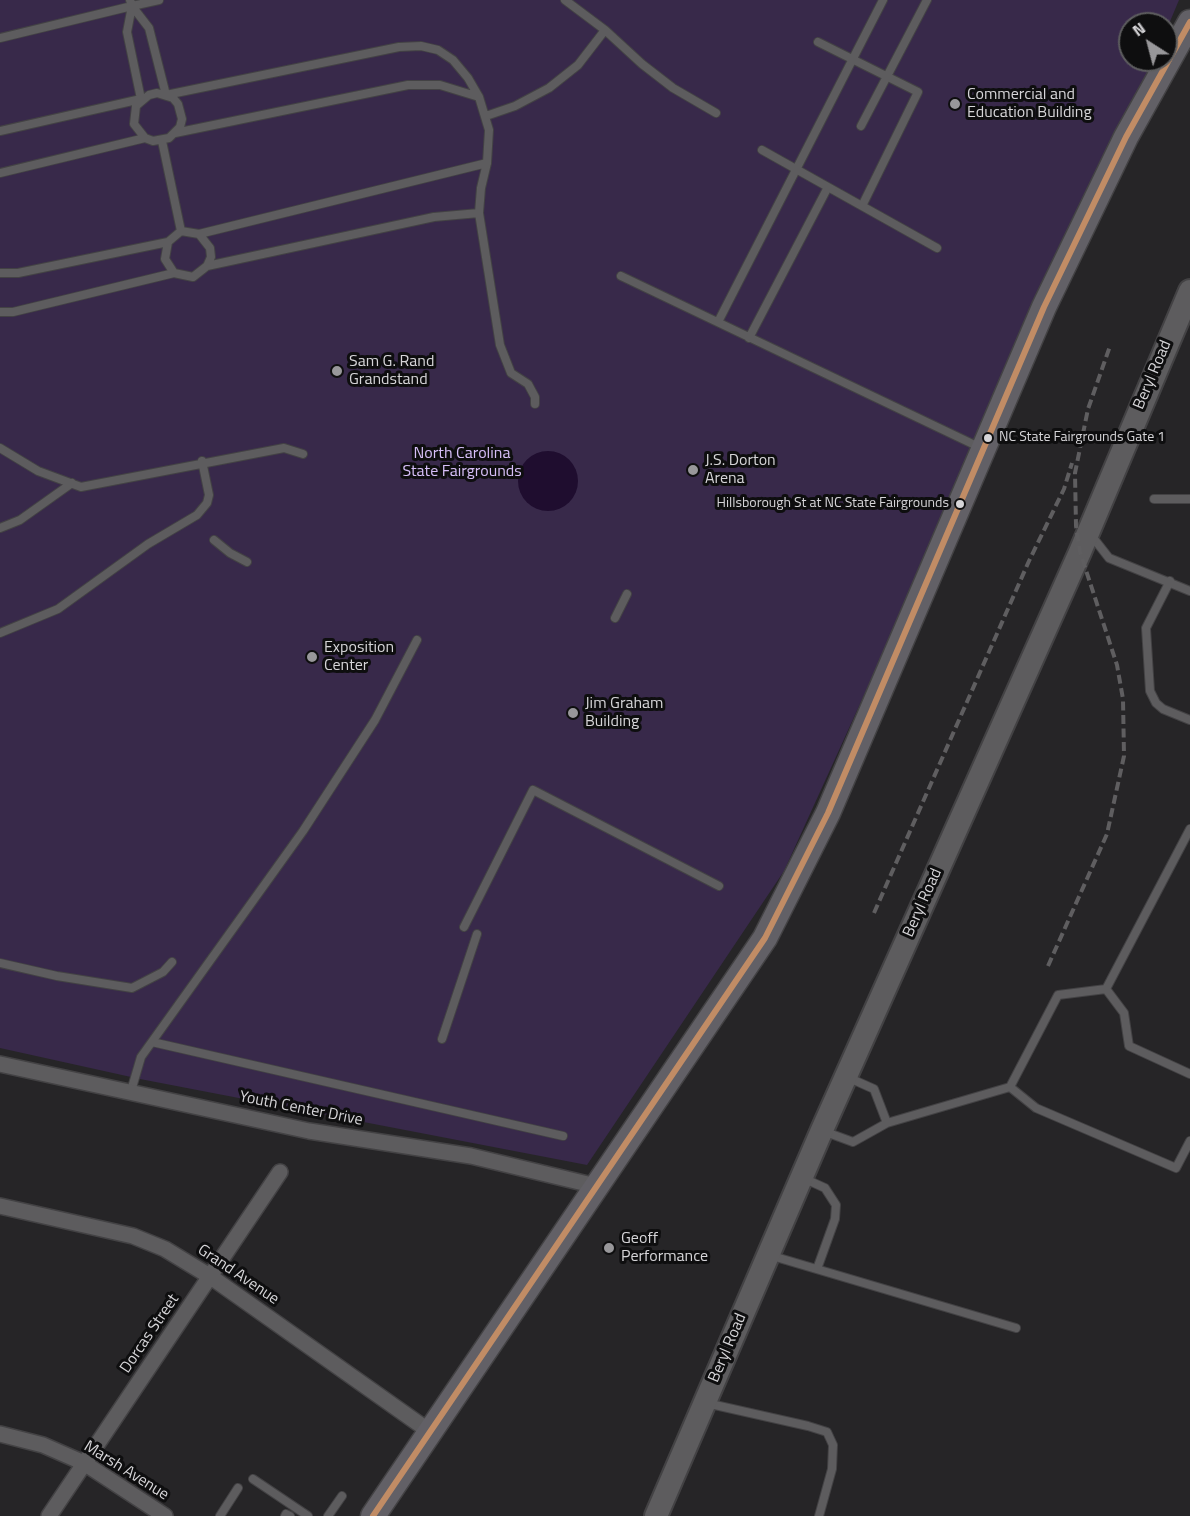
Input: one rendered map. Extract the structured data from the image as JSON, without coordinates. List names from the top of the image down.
{
  "streets": {
    "street": [
      "Beryl Road",
      "Youth Center Drive",
      "Grand Avenue",
      "Dorcas Street",
      "Marsh Avenue"
    ]
  },
  "crossings": [
    ["Grand Avenue", "Dorcas Street"],
    ["Dorcas Street", "Marsh Avenue"]
  ],
  "parks": ["North Carolina State Fairgrounds"],
  "places": [
    "Commercial and Education Building",
    "Sam G. Rand Grandstand",
    "NC State Fairgrounds Gate 1",
    "J.S. Dorton Arena",
    "Hillsborough St at NC State Fairgrounds",
    "Exposition Center",
    "Jim Graham Building",
    "Geoff Performance"
  ],
  "north": "top left"
}
